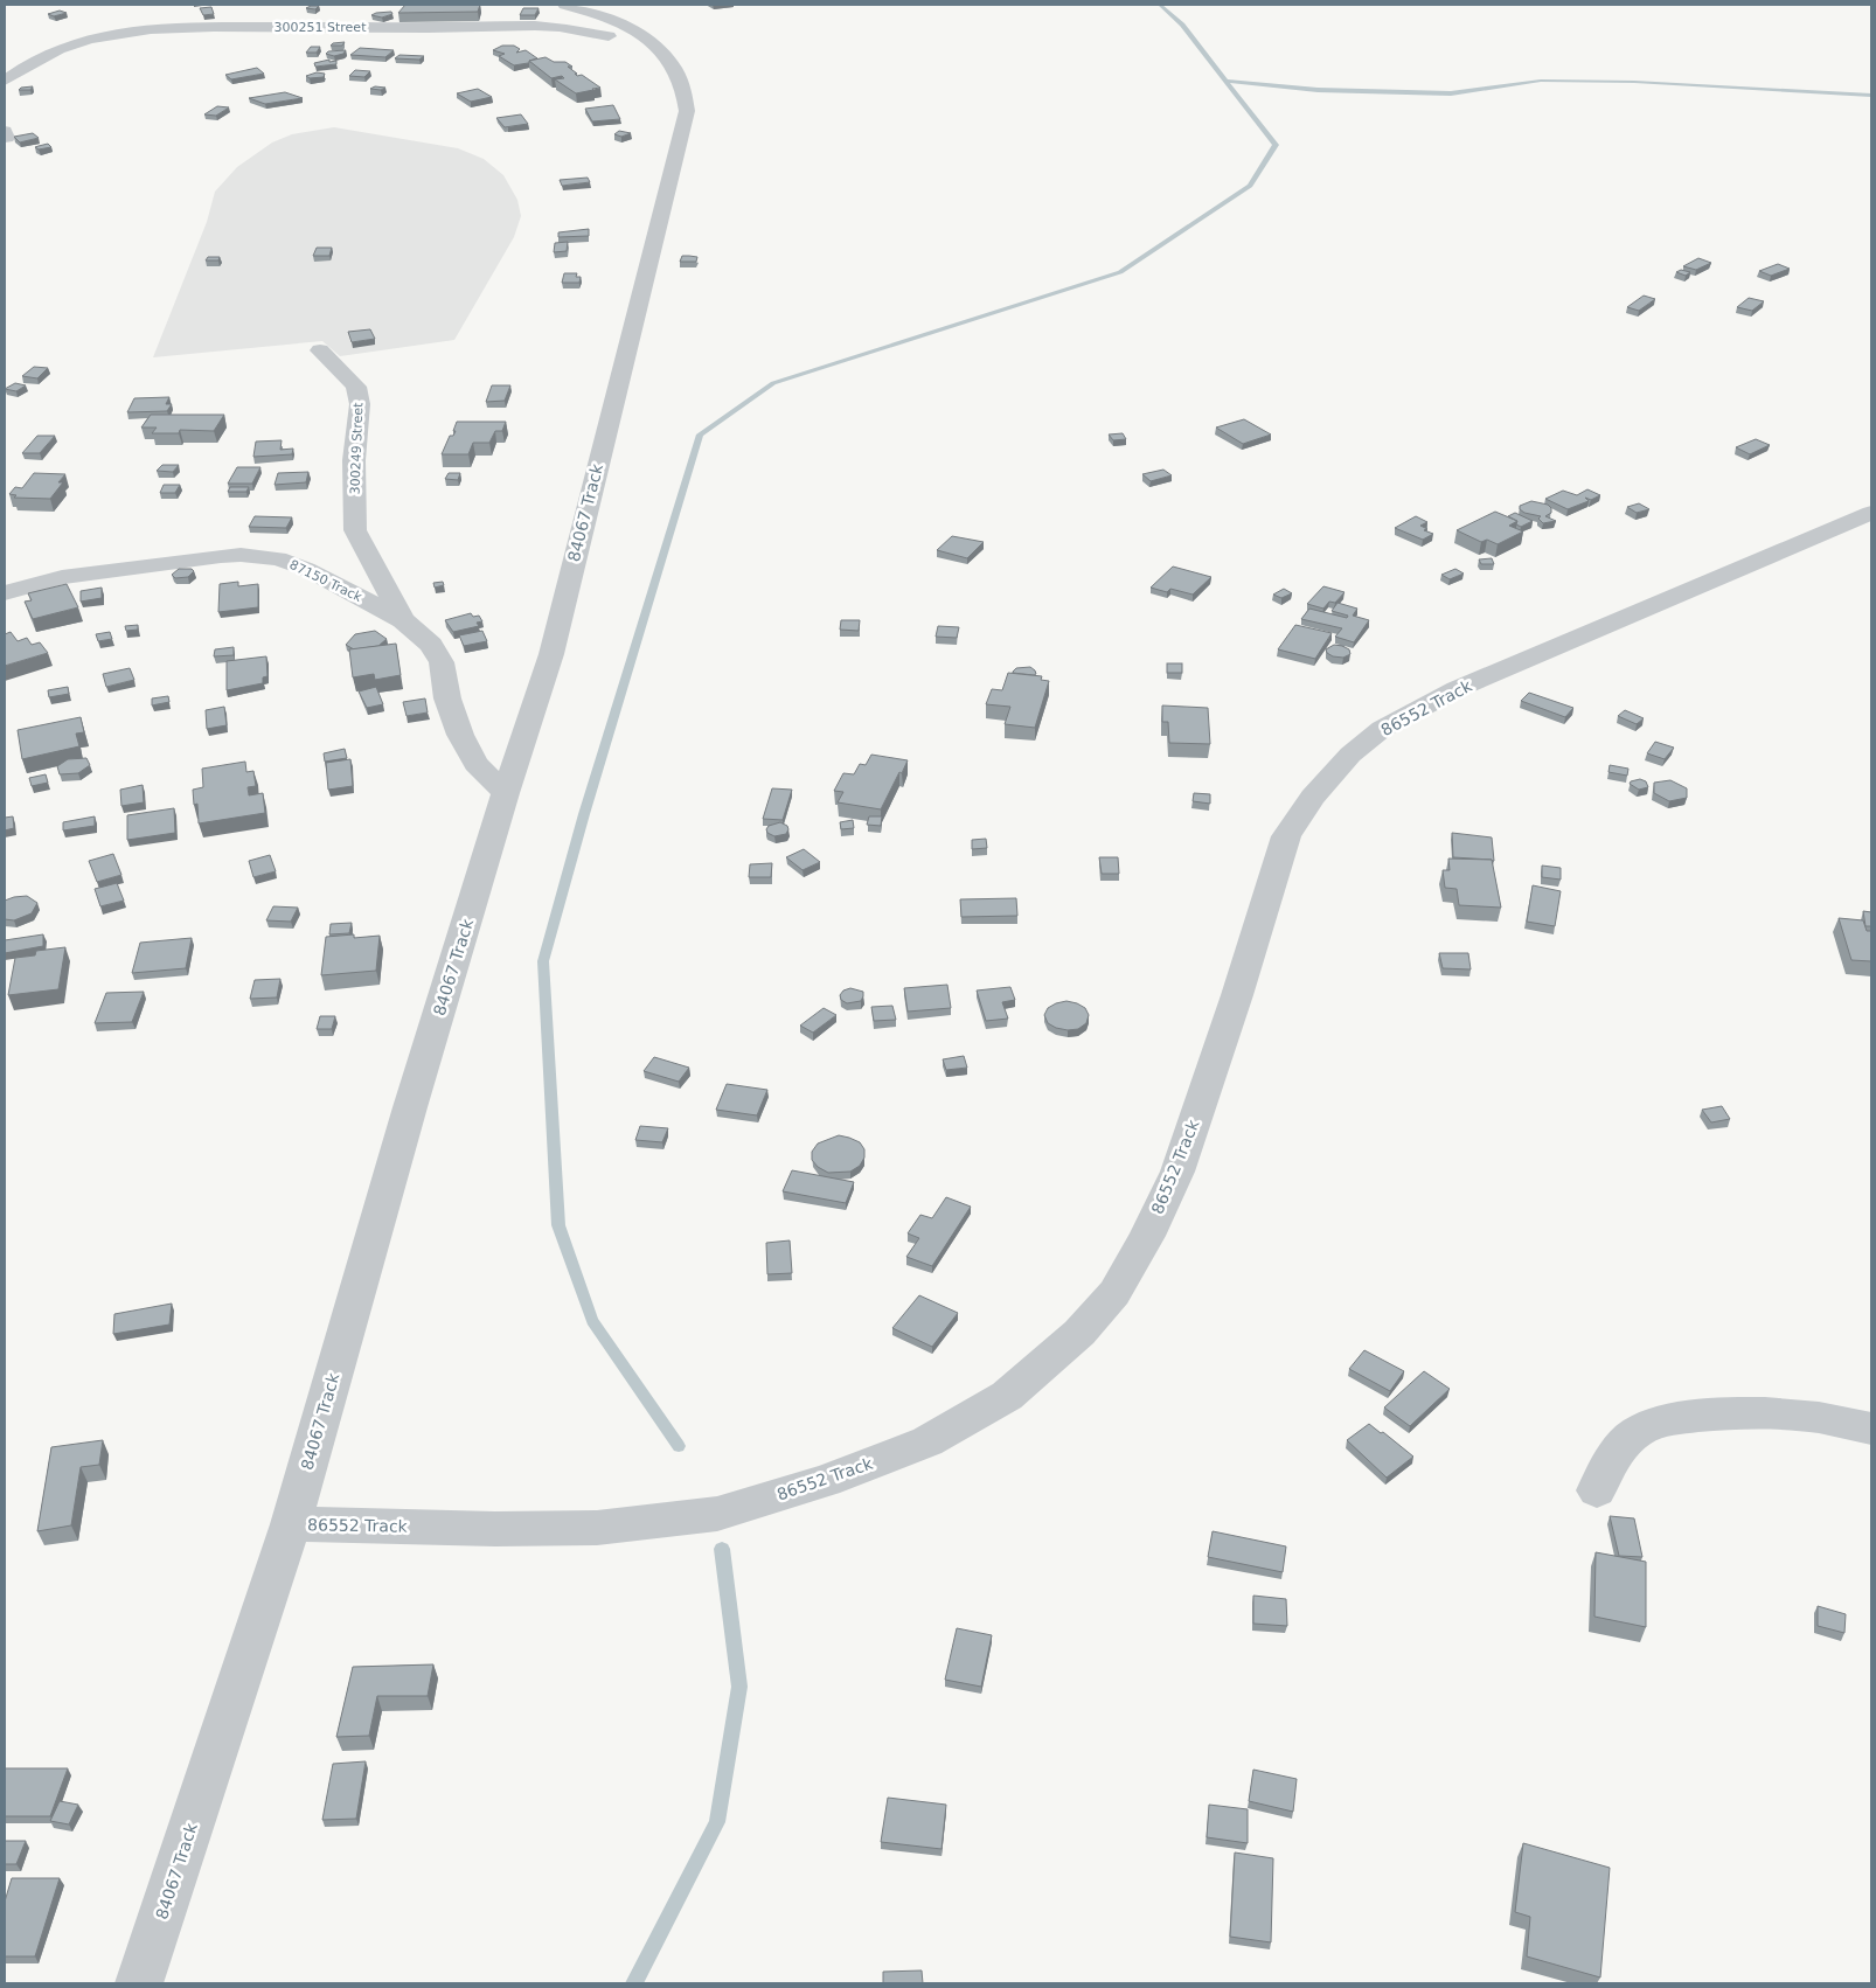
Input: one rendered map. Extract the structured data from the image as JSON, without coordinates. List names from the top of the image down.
{
  "streets": {
    "street": [
      "300251 Street",
      "300249 Street",
      "84067 Track",
      "87150 Track",
      "86552 Track"
    ]
  },
  "crossings": [
    ["300251 Street", "84067 Track"],
    ["300249 Street", "87150 Track"],
    ["84067 Track", "87150 Track"],
    ["84067 Track", "86552 Track"]
  ]
}
